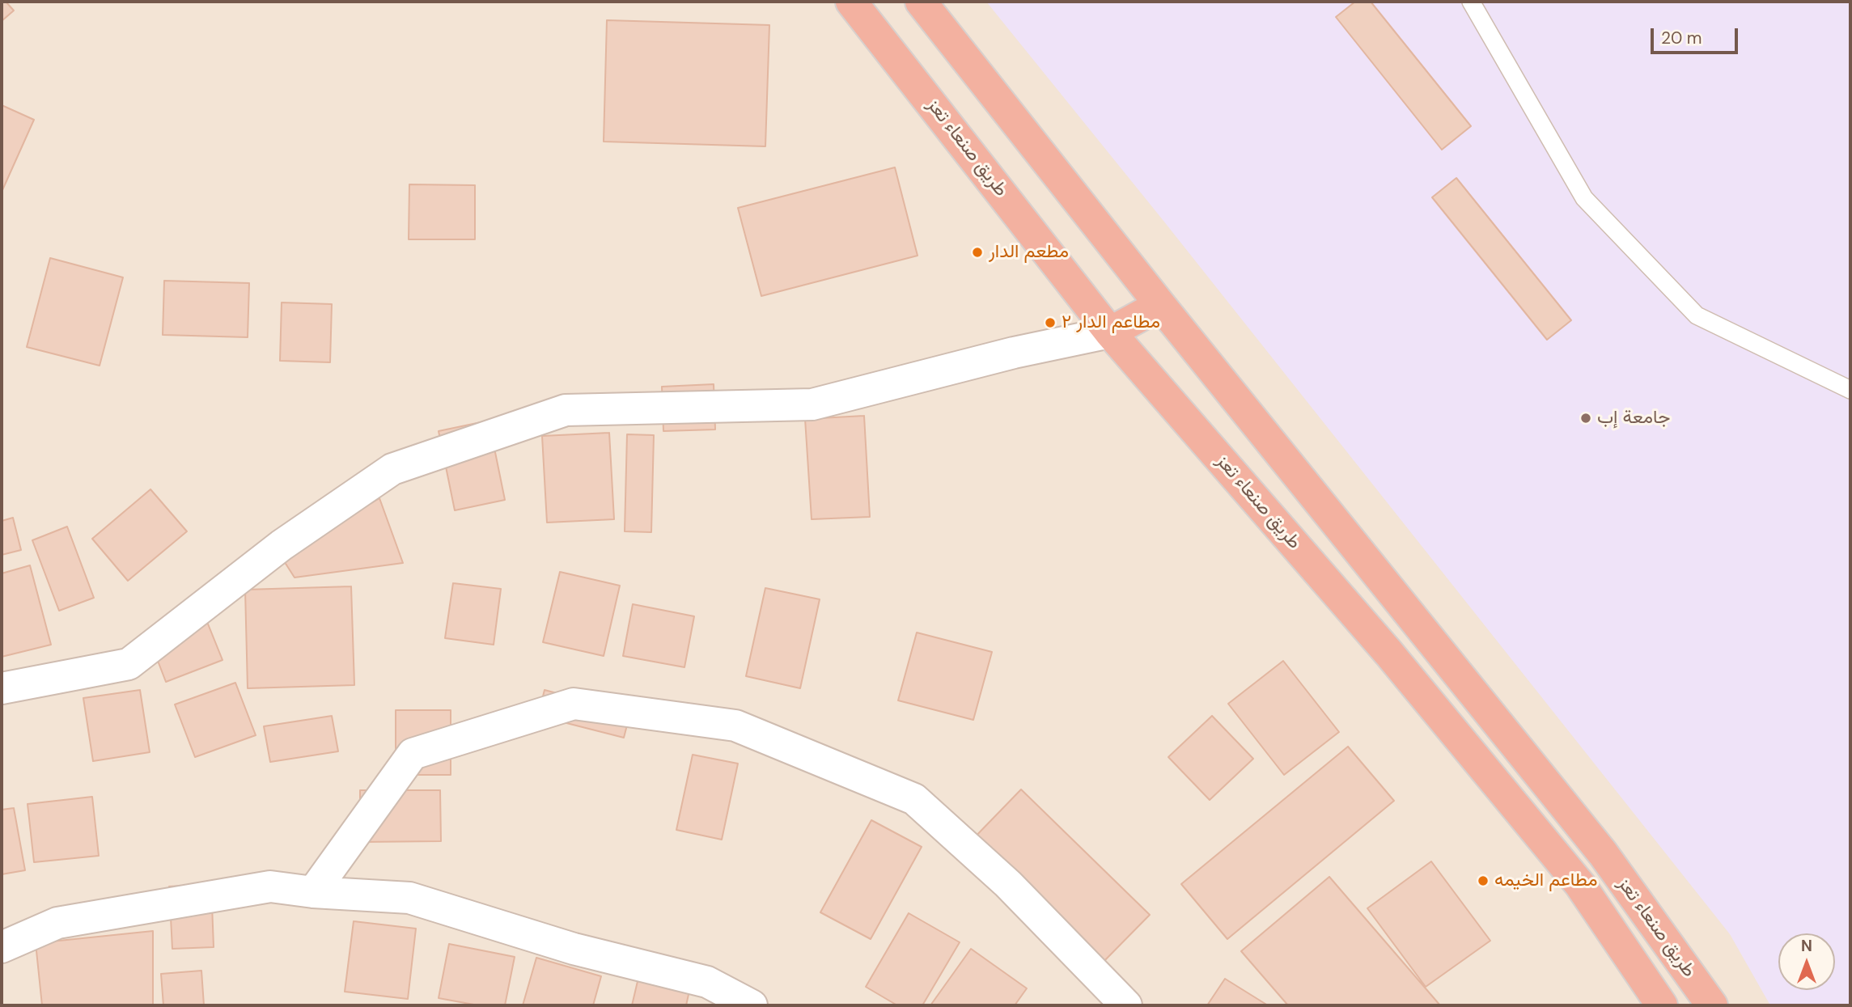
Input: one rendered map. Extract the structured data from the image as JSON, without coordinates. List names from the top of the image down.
{
  "streets": {
    "highway": ["طريق صنعاء تعز"]
  },
  "places": [
    "مطعم الدار",
    "مطاعم الدار ٢",
    "جامعة إب",
    "مطاعم الخيمه"
  ],
  "scale_bar": "20 m",
  "north": "top"
}
